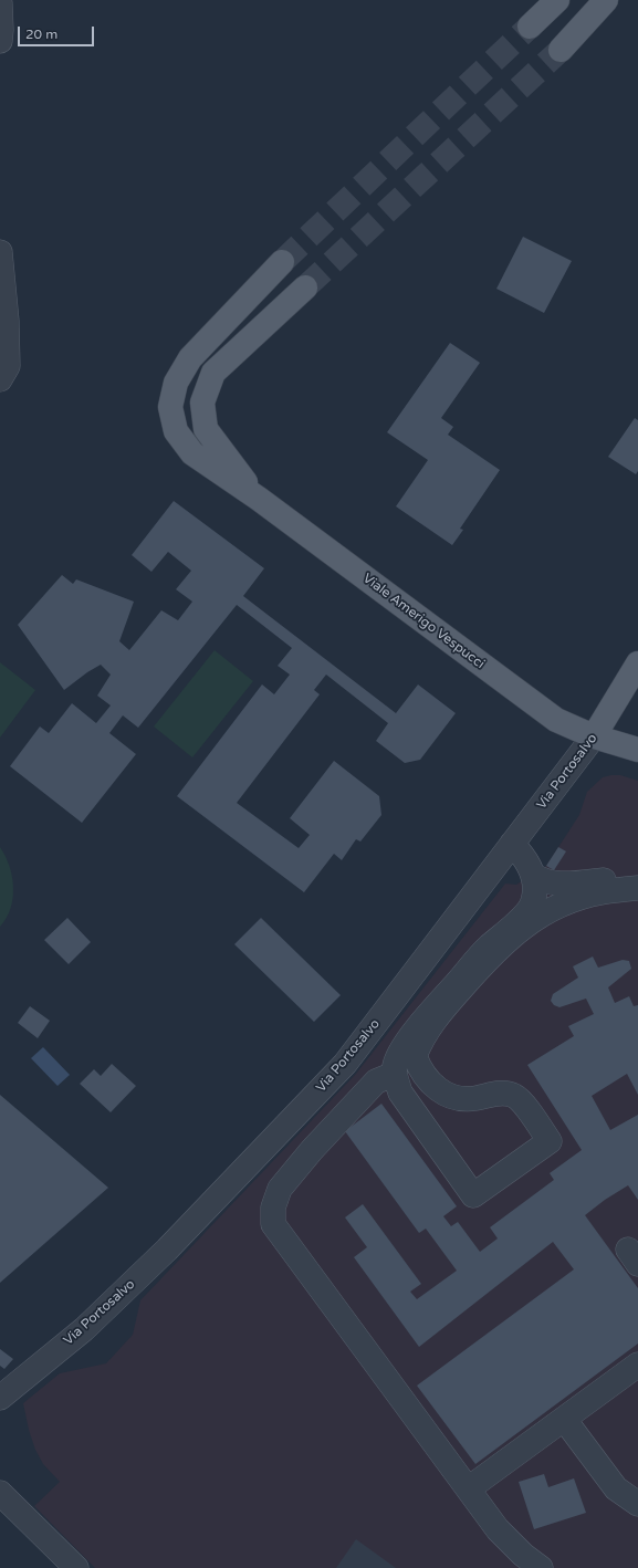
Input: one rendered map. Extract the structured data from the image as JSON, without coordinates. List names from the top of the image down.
{
  "streets": {
    "main road": ["Viale Amerigo Vespucci", "Via Portosalvo"]
  },
  "crossings": [
    ["Viale Amerigo Vespucci", "Via Portosalvo"]
  ],
  "scale_bar": "20 m"
}
